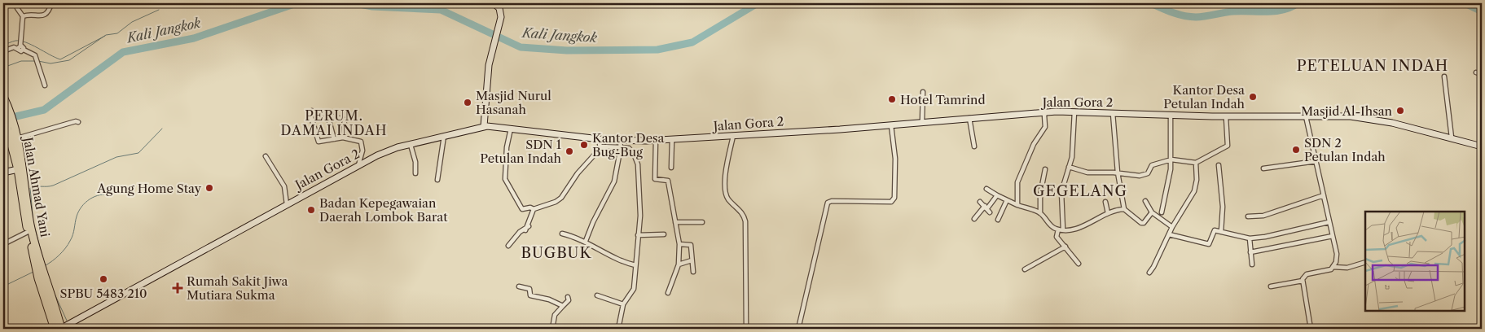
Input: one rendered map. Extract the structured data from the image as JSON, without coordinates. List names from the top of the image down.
{
  "streets": {
    "highway": ["Jalan Ahmad Yani"],
    "street": ["Jalan Gora 2"]
  },
  "districts": [
    "PETELUAN INDAH",
    "PERUM. DAMAI INDAH",
    "GEGELANG",
    "BUGBUK"
  ],
  "water": ["Kali Jangkok"],
  "places": {
    "other": [
      "Kantor Desa Petulan Indah",
      "Hotel Tamrind",
      "Masjid Nurul Hasanah",
      "Masjid Al-Ihsan",
      "Kantor Desa Bug-Bug",
      "SDN 2 Petulan Indah",
      "SDN 1 Petulan Indah",
      "Agung Home Stay",
      "Badan Kepegawaian Daerah Lombok Barat",
      "SPBU 5483 210"
    ],
    "health": ["Rumah Sakit Jiwa Mutiara Sukma"]
  }
}
